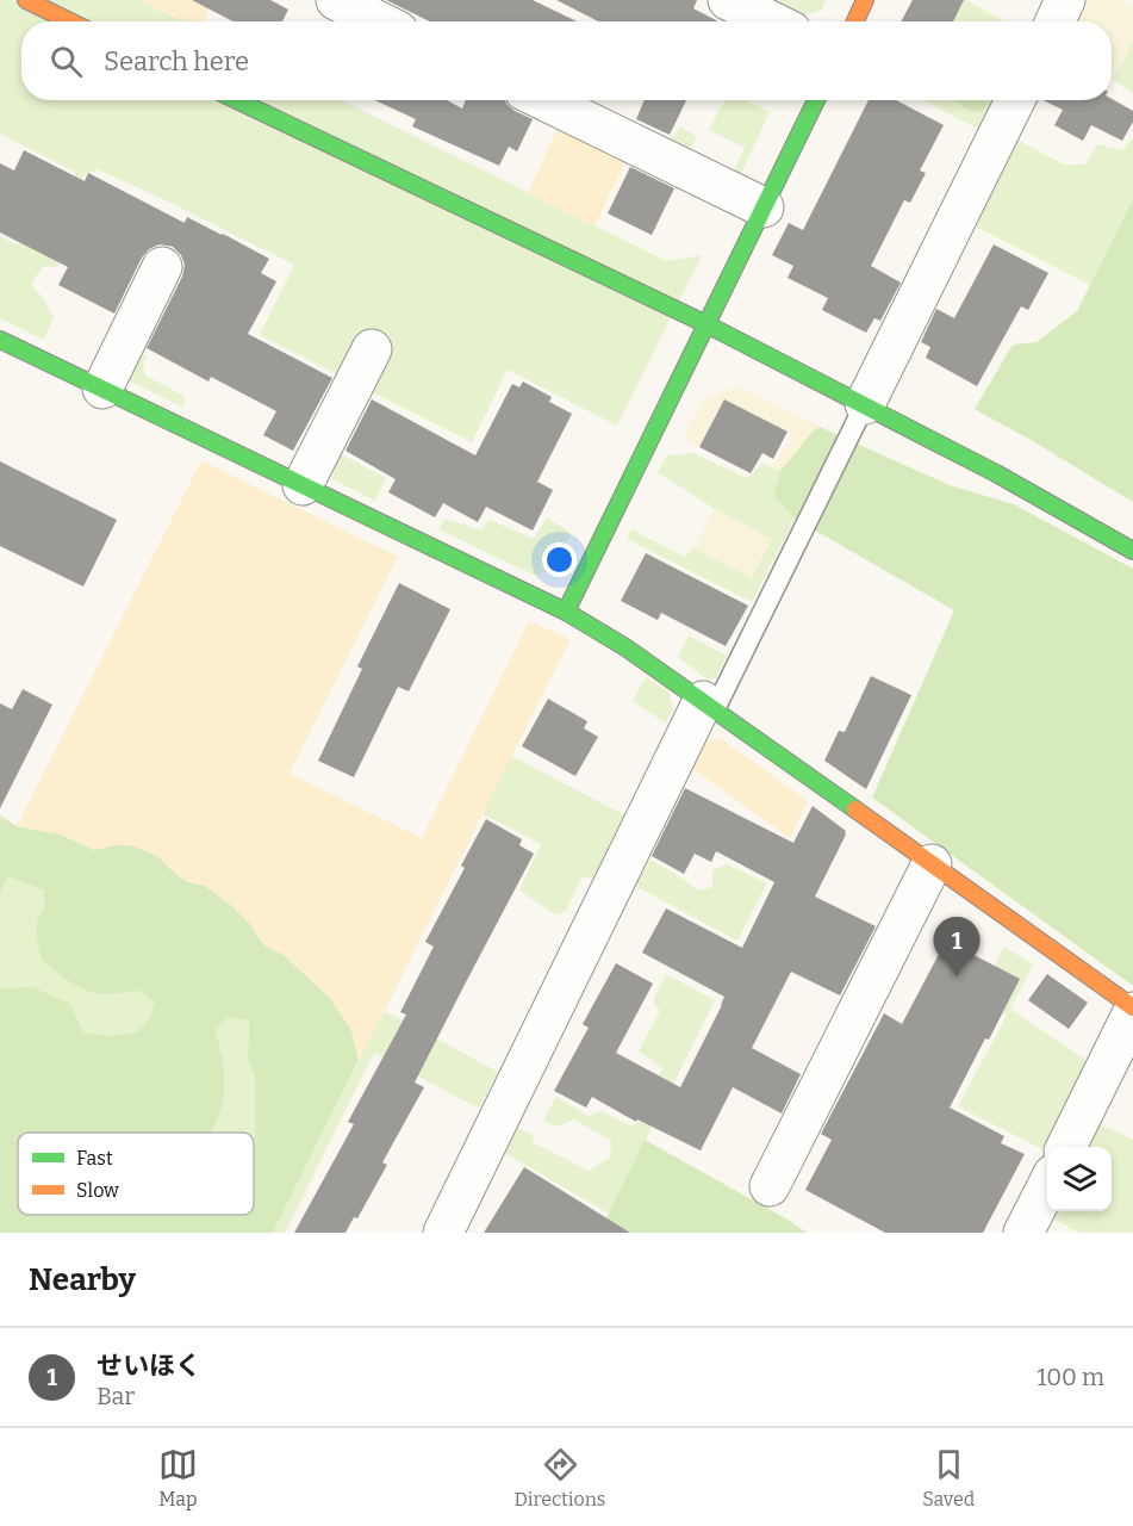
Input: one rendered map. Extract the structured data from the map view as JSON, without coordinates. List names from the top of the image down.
{
  "legend": ["Fast", "Slow"],
  "page": {
    "search": "Search here",
    "pins": "1",
    "heading": "Nearby",
    "list": [
      {
        "mark": "1",
        "name": "せいほく",
        "note": "Bar",
        "value": "100 m"
      }
    ],
    "nav": ["Map", "Directions", "Saved"]
  }
}
